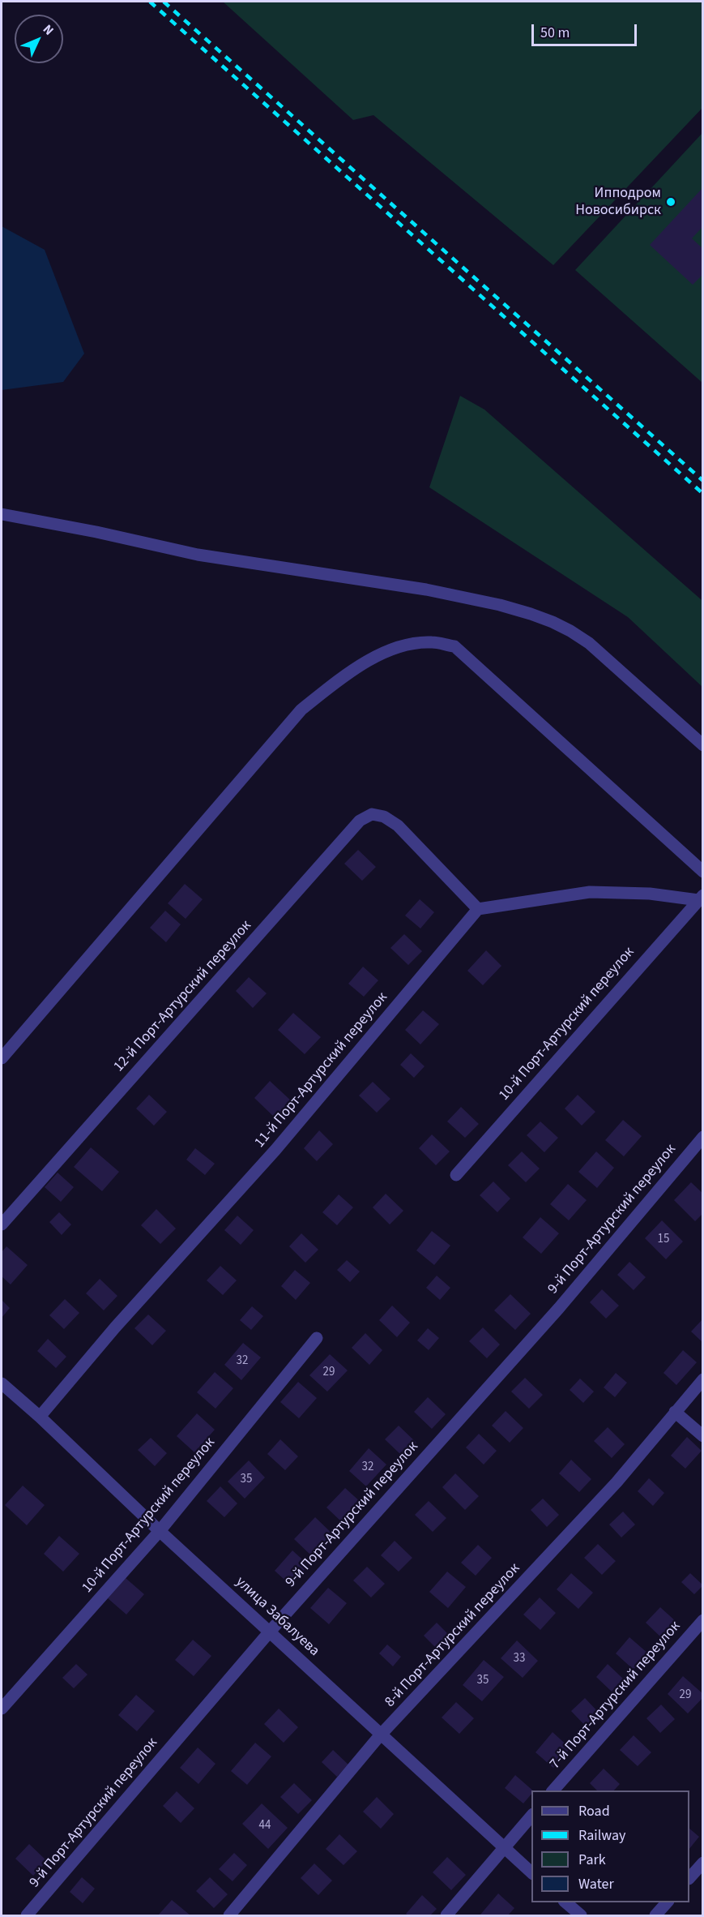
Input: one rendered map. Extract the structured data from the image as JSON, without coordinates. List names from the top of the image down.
{
  "streets": {
    "street": [
      "12-й Порт-Артурский переулок",
      "10-й Порт-Артурский переулок",
      "11-й Порт-Артурский переулок",
      "9-й Порт-Артурский переулок",
      "улица Забалуева",
      "8-й Порт-Артурский переулок",
      "7-й Порт-Артурский переулок"
    ]
  },
  "crossings": [
    ["12-й Порт-Артурский переулок", "11-й Порт-Артурский переулок"],
    ["10-й Порт-Артурский переулок", "улица Забалуева"],
    ["11-й Порт-Артурский переулок", "улица Забалуева"],
    ["9-й Порт-Артурский переулок", "улица Забалуева"],
    ["улица Забалуева", "8-й Порт-Артурский переулок"]
  ],
  "places": ["Ипподром Новосибирск"],
  "house_numbers": [
    "15",
    "32",
    "29",
    "32",
    "35",
    "33",
    "35",
    "29",
    "44"
  ],
  "legend": [
    "Road",
    "Railway",
    "Park",
    "Water"
  ],
  "scale_bar": "50 m",
  "north": "top right"
}
